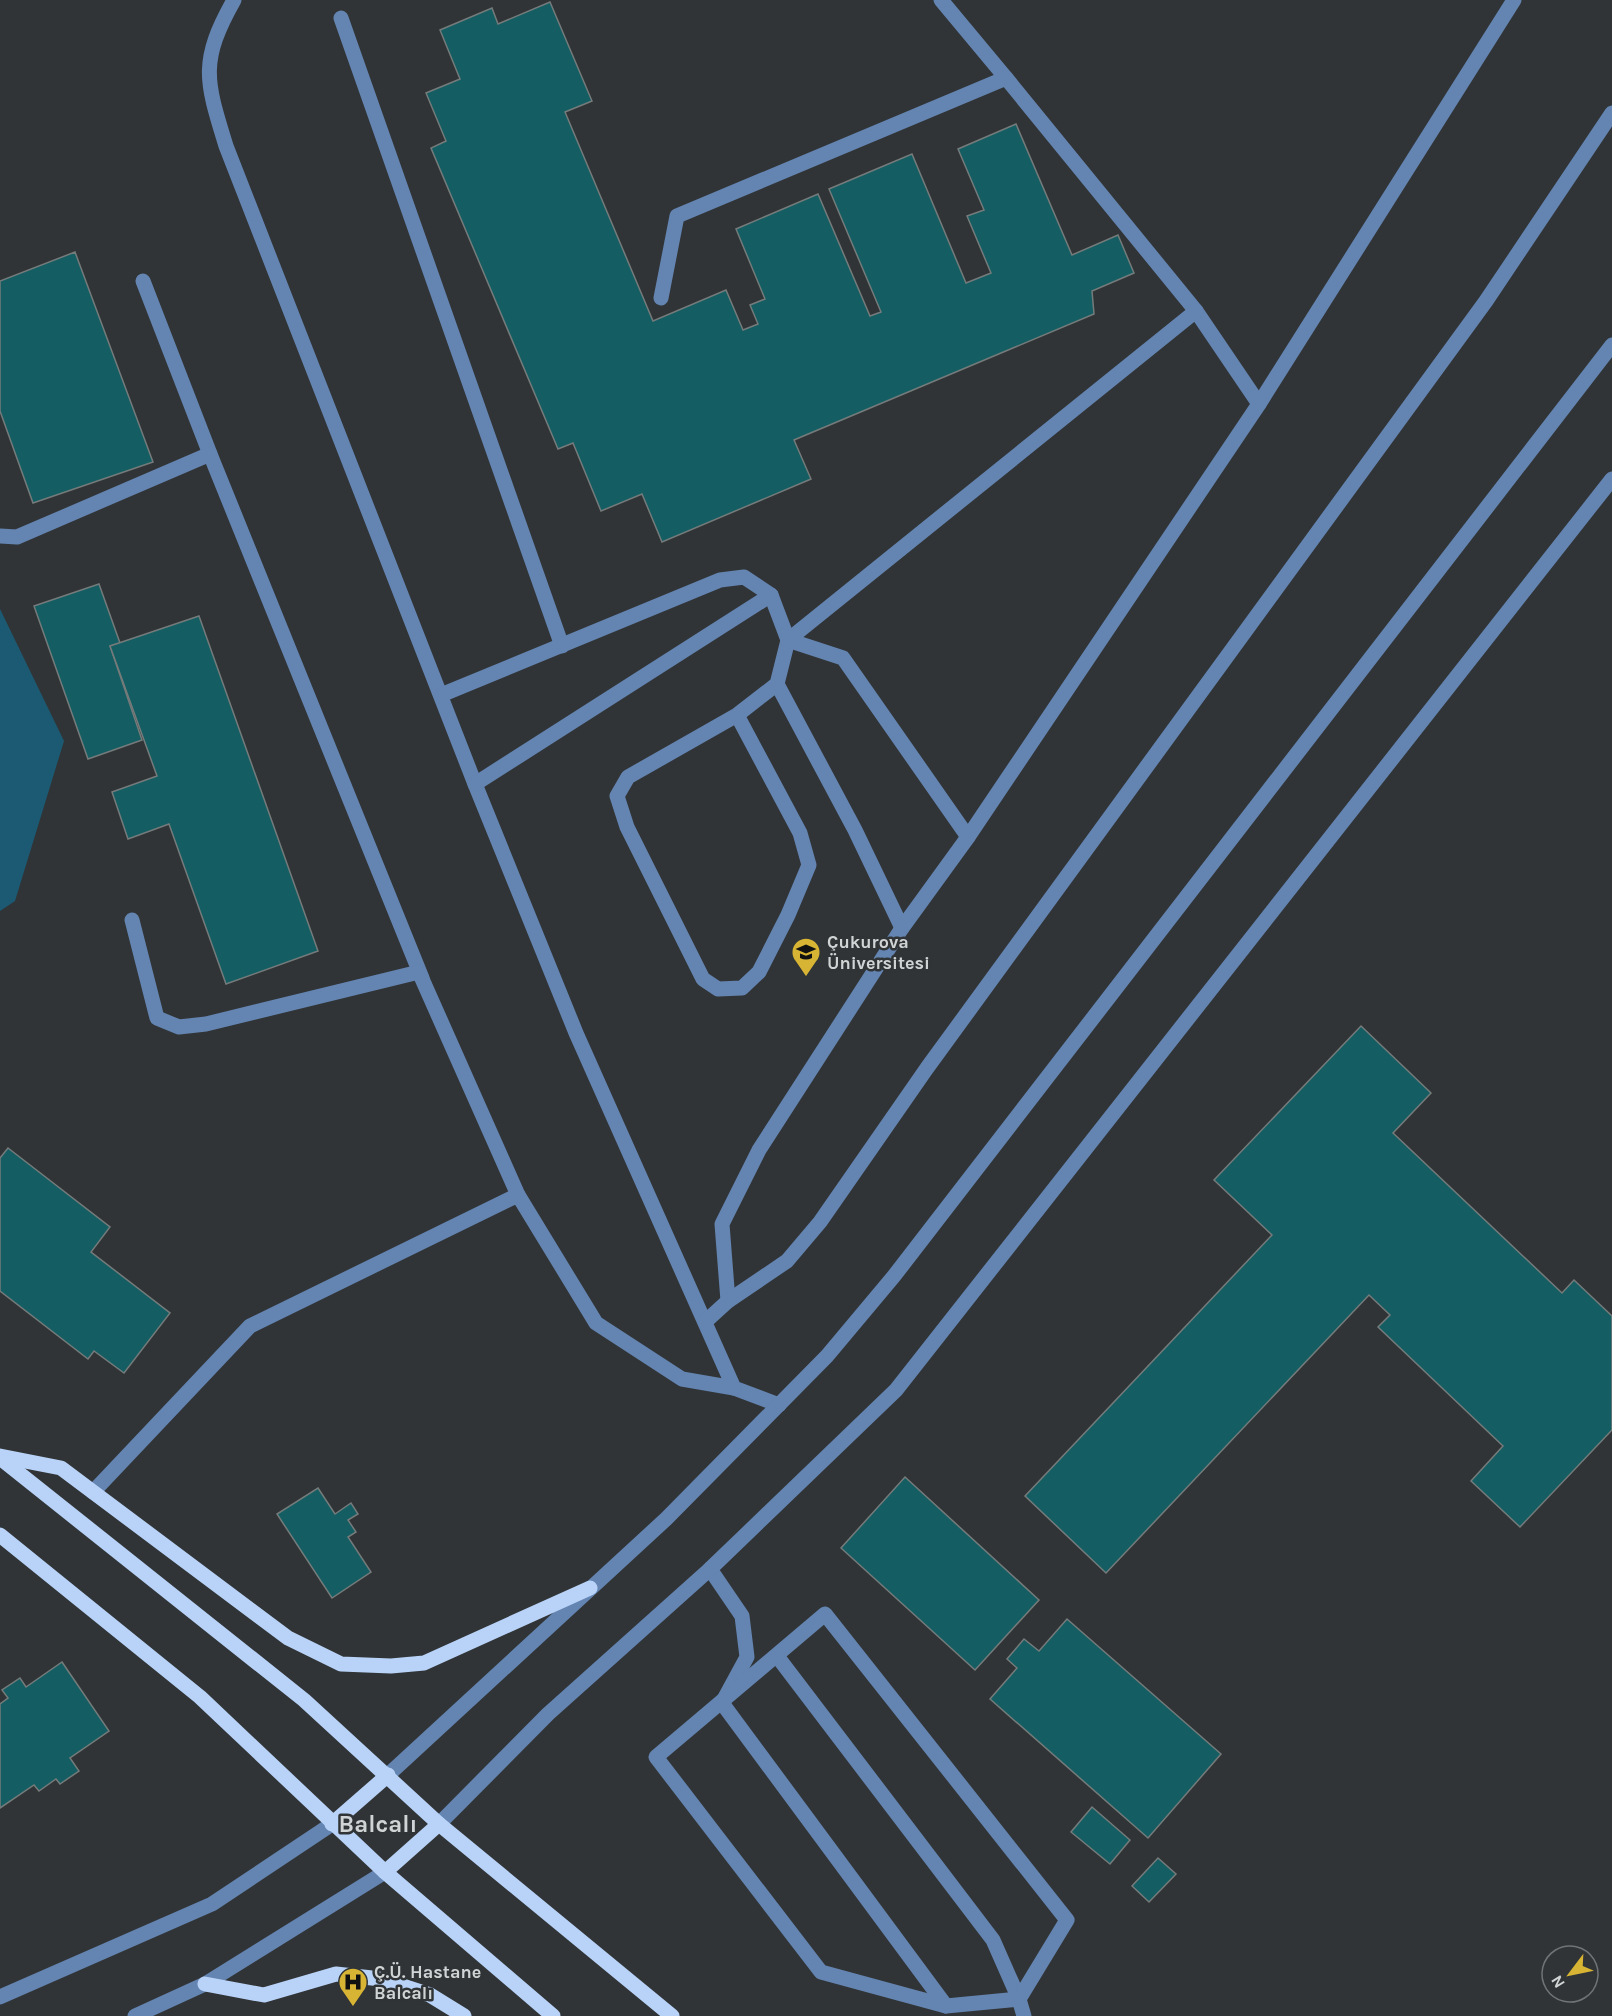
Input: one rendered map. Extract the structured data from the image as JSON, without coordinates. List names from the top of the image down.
{
  "districts": ["Balcalı"],
  "places": {
    "school or university": ["Çukurova Üniversitesi"],
    "hospital": ["Ç.Ü. Hastane Balcalı"]
  },
  "north": "bottom left"
}
